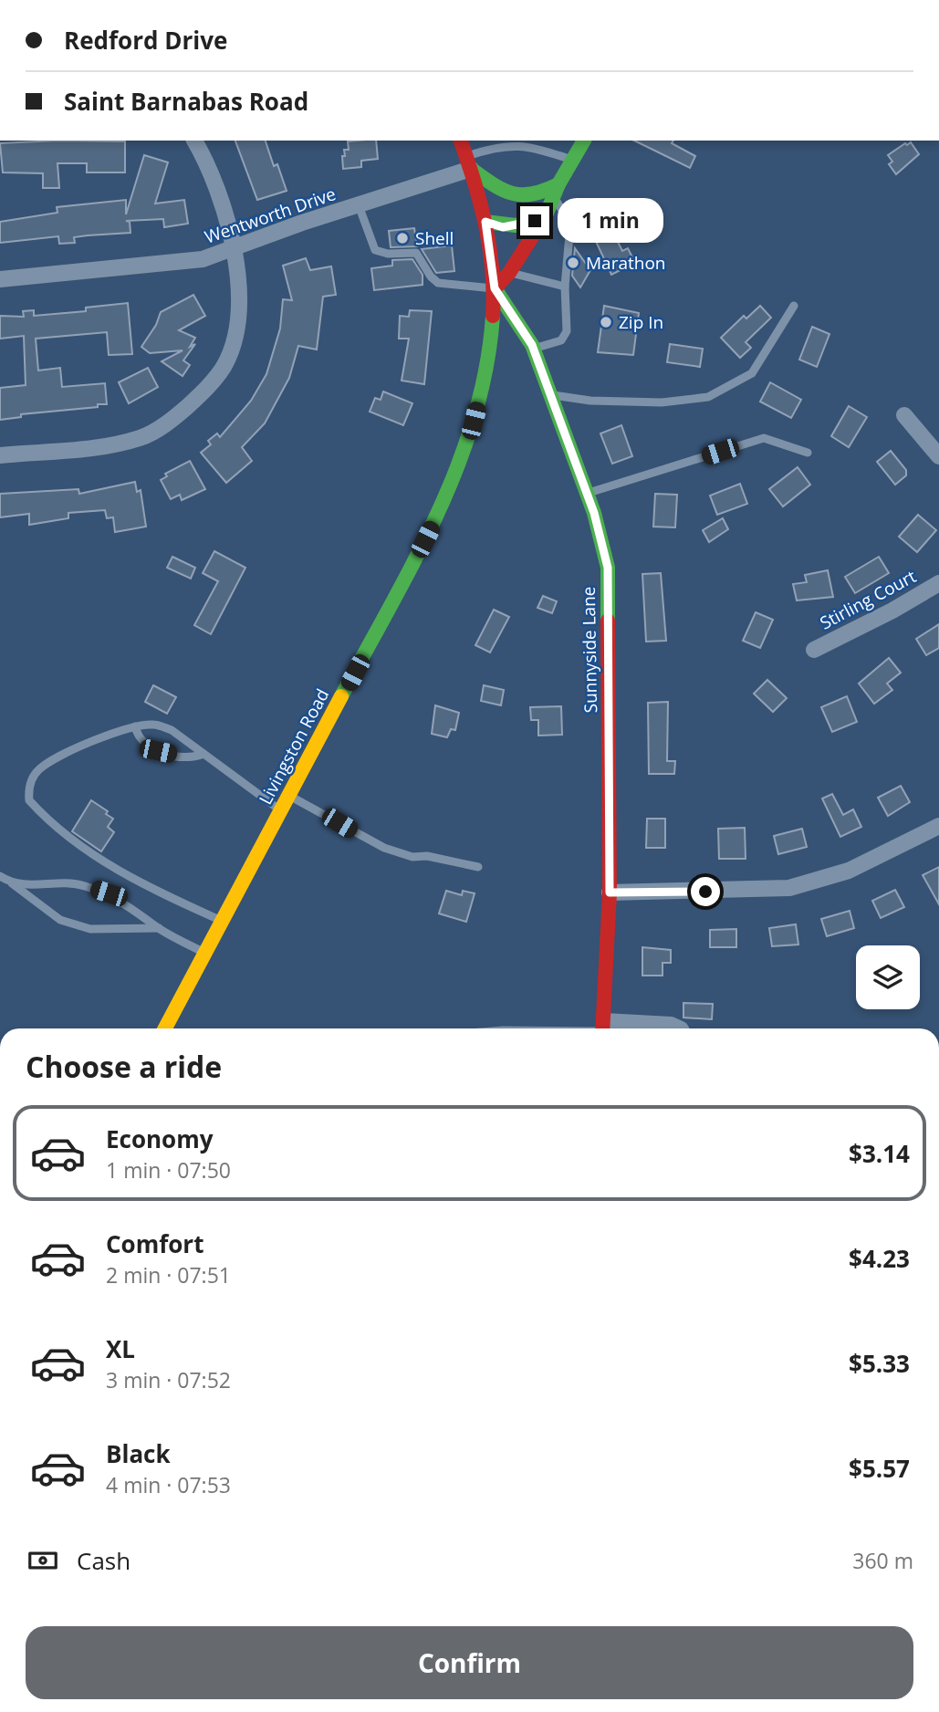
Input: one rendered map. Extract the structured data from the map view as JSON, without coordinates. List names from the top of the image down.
{
  "streets": {
    "main road": ["Sunnyside Lane", "Livingston Road"],
    "street": ["Wentworth Drive", "Stirling Court"]
  },
  "crossings": [
    ["Wentworth Drive", "Livingston Road"],
    ["Sunnyside Lane", "Livingston Road"]
  ],
  "places": ["Shell", "Marathon", "Zip In"],
  "page": {
    "banner": ["Redford Drive", "Saint Barnabas Road"],
    "bubble": "1 min",
    "heading": "Choose a ride",
    "list": [
      {
        "name": "Economy",
        "note": "1 min · 07:50",
        "value": "$3.14"
      },
      {
        "name": "Comfort",
        "note": "2 min · 07:51",
        "value": "$4.23"
      },
      {
        "name": "XL",
        "note": "3 min · 07:52",
        "value": "$5.33"
      },
      {
        "name": "Black",
        "note": "4 min · 07:53",
        "value": "$5.57"
      }
    ],
    "pay": ["Cash", "360 m"],
    "buttons": "Confirm"
  }
}
